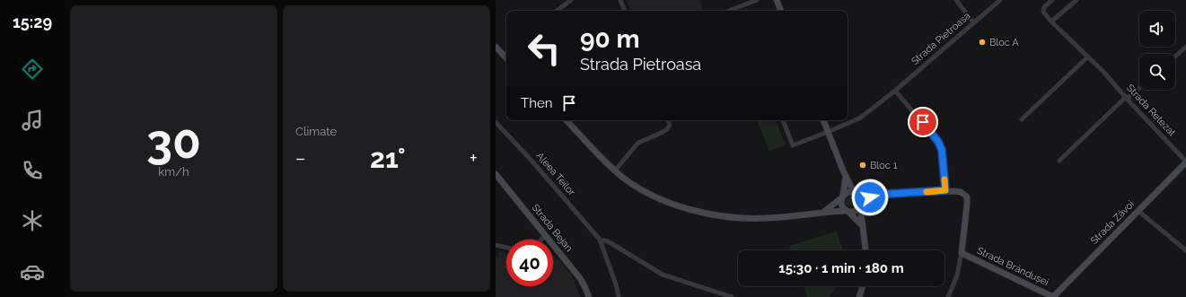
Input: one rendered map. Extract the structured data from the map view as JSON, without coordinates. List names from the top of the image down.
{
  "streets": {
    "street": [
      "Strada Pietroasa",
      "Strada Retezat",
      "Aleea Teilor",
      "Strada Zăvoi",
      "Strada Bejan",
      "Strada Brândușei"
    ]
  },
  "crossings": [
    ["Strada Retezat", "Strada Zăvoi"],
    ["Strada Zăvoi", "Strada Brândușei"]
  ],
  "places": ["Bloc A", "Bloc 1"],
  "page": {
    "tabs": "15:29",
    "tile": [
      ["30", "km/h"],
      "Climate"
    ],
    "turn": ["90 m", "Strada Pietroasa"],
    "then": "Then",
    "heat": ["−", "21°", "+"],
    "limit": "40",
    "trip": "15:30 · 1 min · 180 m"
  }
}
